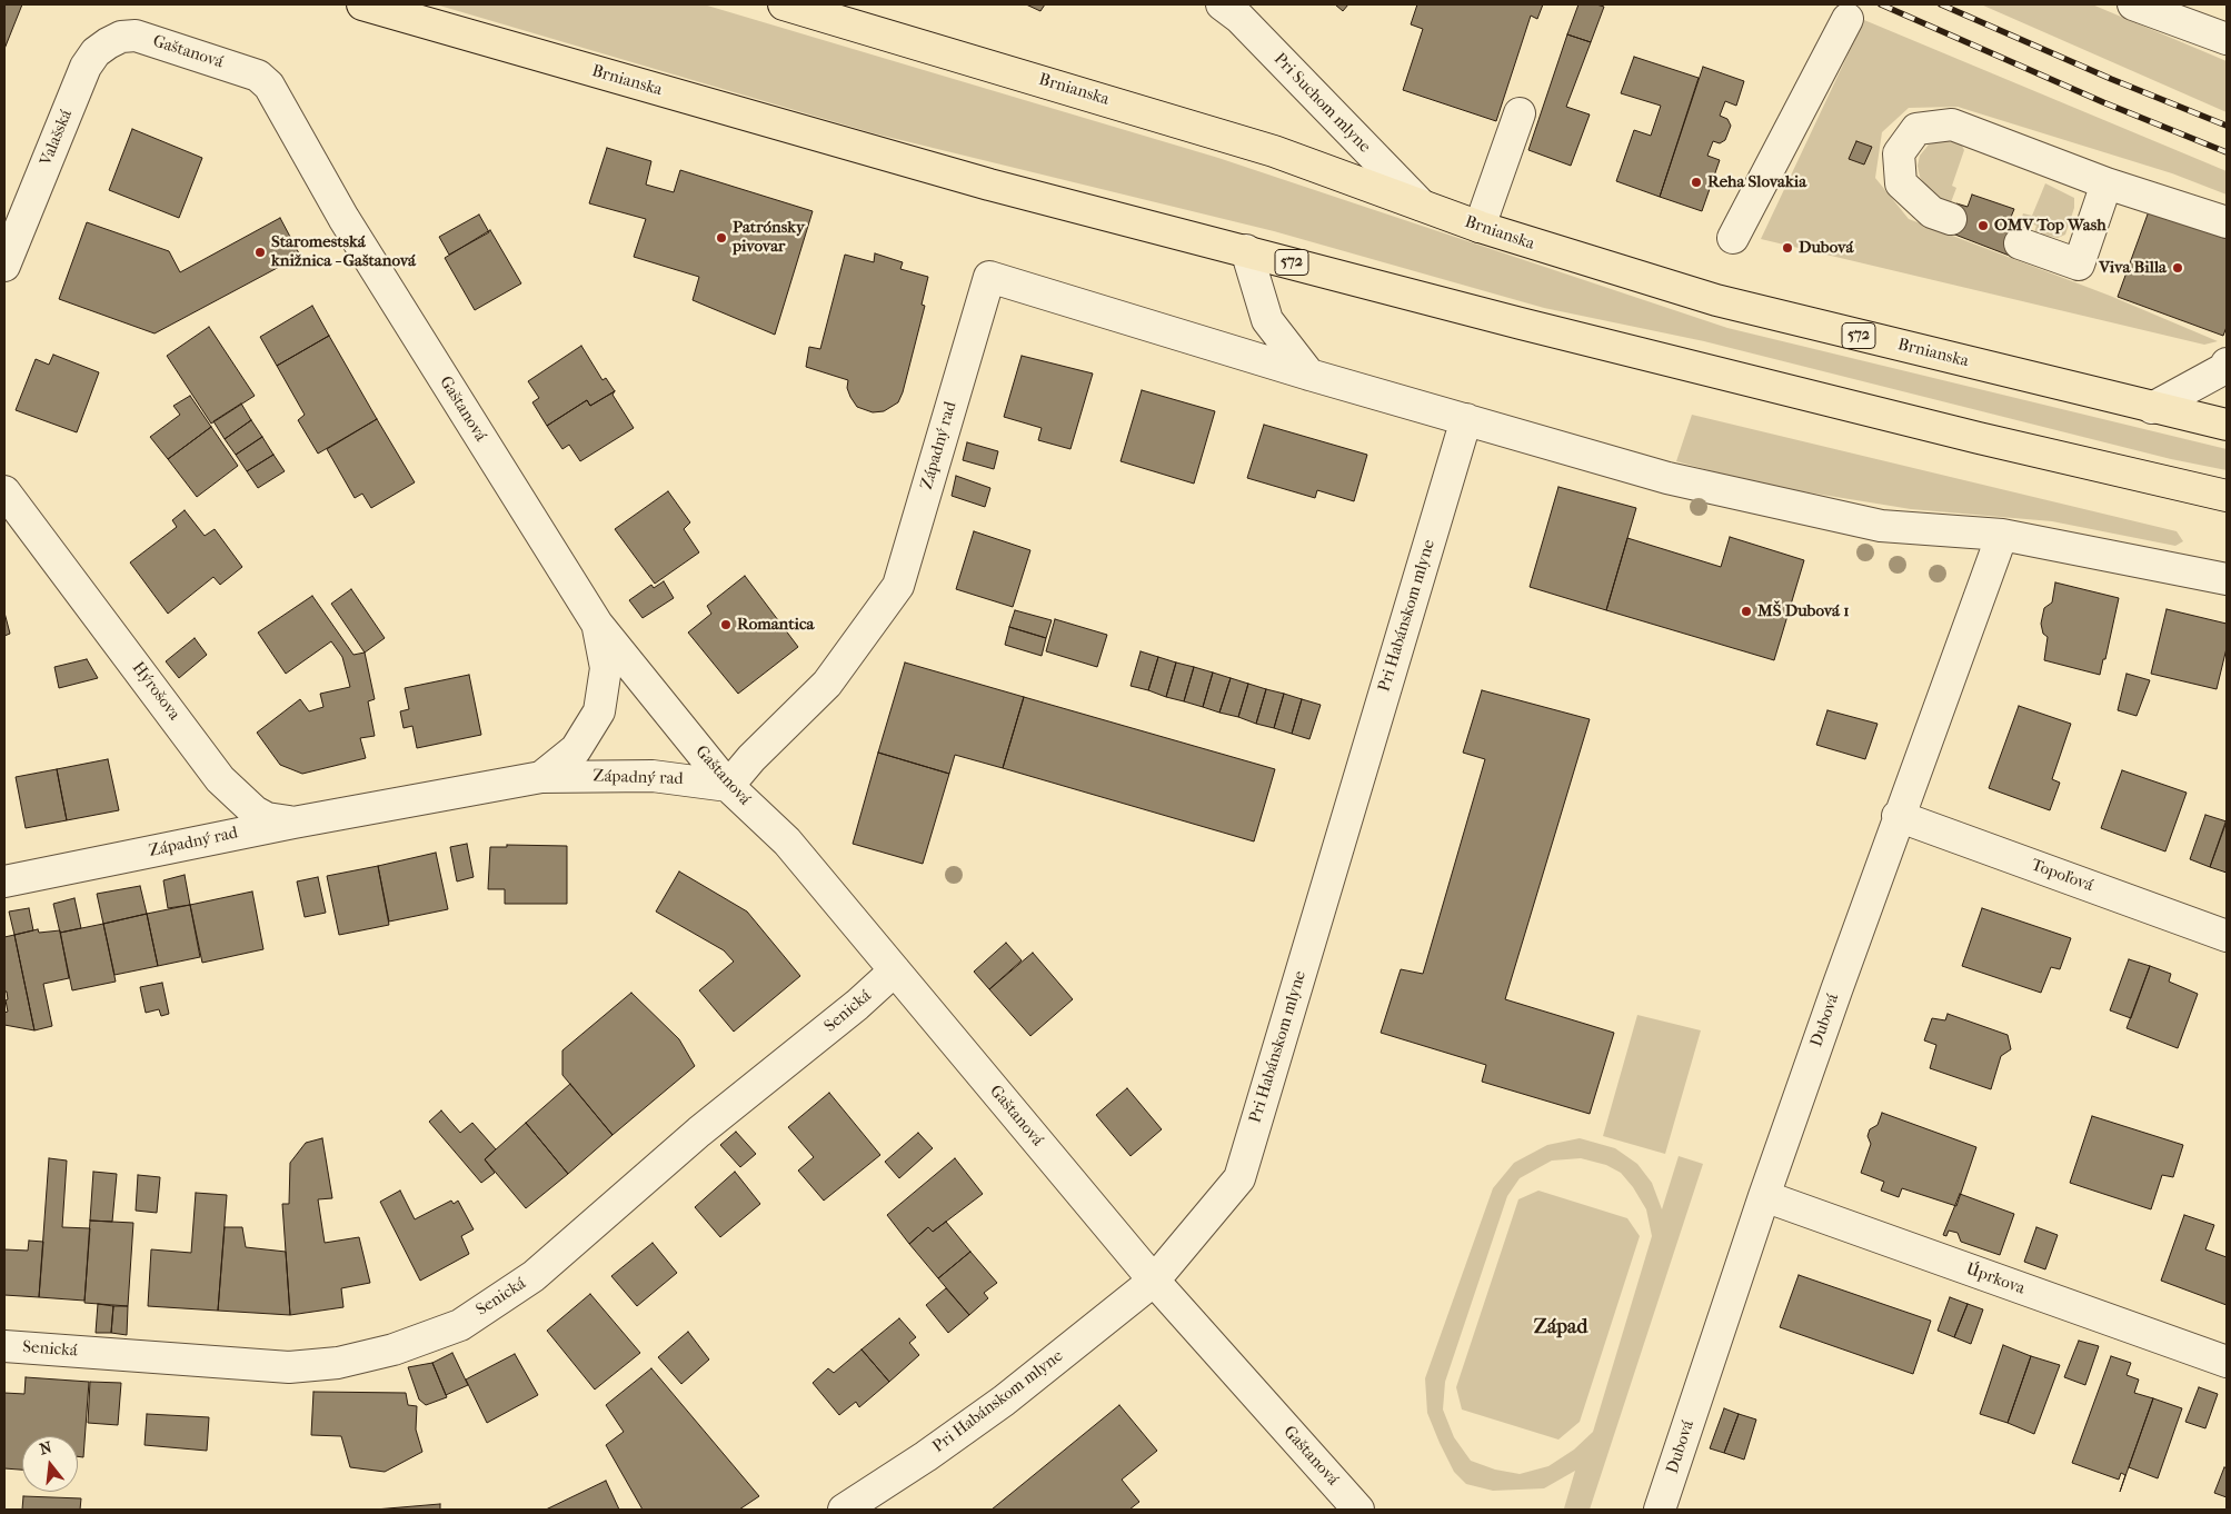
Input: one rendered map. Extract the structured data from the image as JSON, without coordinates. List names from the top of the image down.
{
  "streets": {
    "main road": ["Brnianska", "572"],
    "street": [
      "Gaštanová",
      "Pri Suchom mlyne",
      "Valašská",
      "Západný rad",
      "Pri Habánskom mlyne",
      "Hýrošova",
      "Topoľová",
      "Senická",
      "Dubová",
      "Úprkova"
    ]
  },
  "crossings": [
    ["Gaštanová", "Valašská"],
    ["Gaštanová", "Západný rad"],
    ["Gaštanová", "Pri Habánskom mlyne"],
    ["Gaštanová", "Senická"],
    ["Brnianska", "Pri Suchom mlyne"],
    ["Západný rad", "Hýrošova"],
    ["Topoľová", "Dubová"],
    ["Dubová", "Úprkova"]
  ],
  "districts": ["Západ"],
  "places": [
    "Reha Slovakia",
    "OMV Top Wash",
    "Patrónsky pivovar",
    "Dubová",
    "Staromestská knižnica - Gaštanová",
    "Viva Billa",
    "MŠ Dubová 1",
    "Romantica"
  ],
  "north": "top"
}
